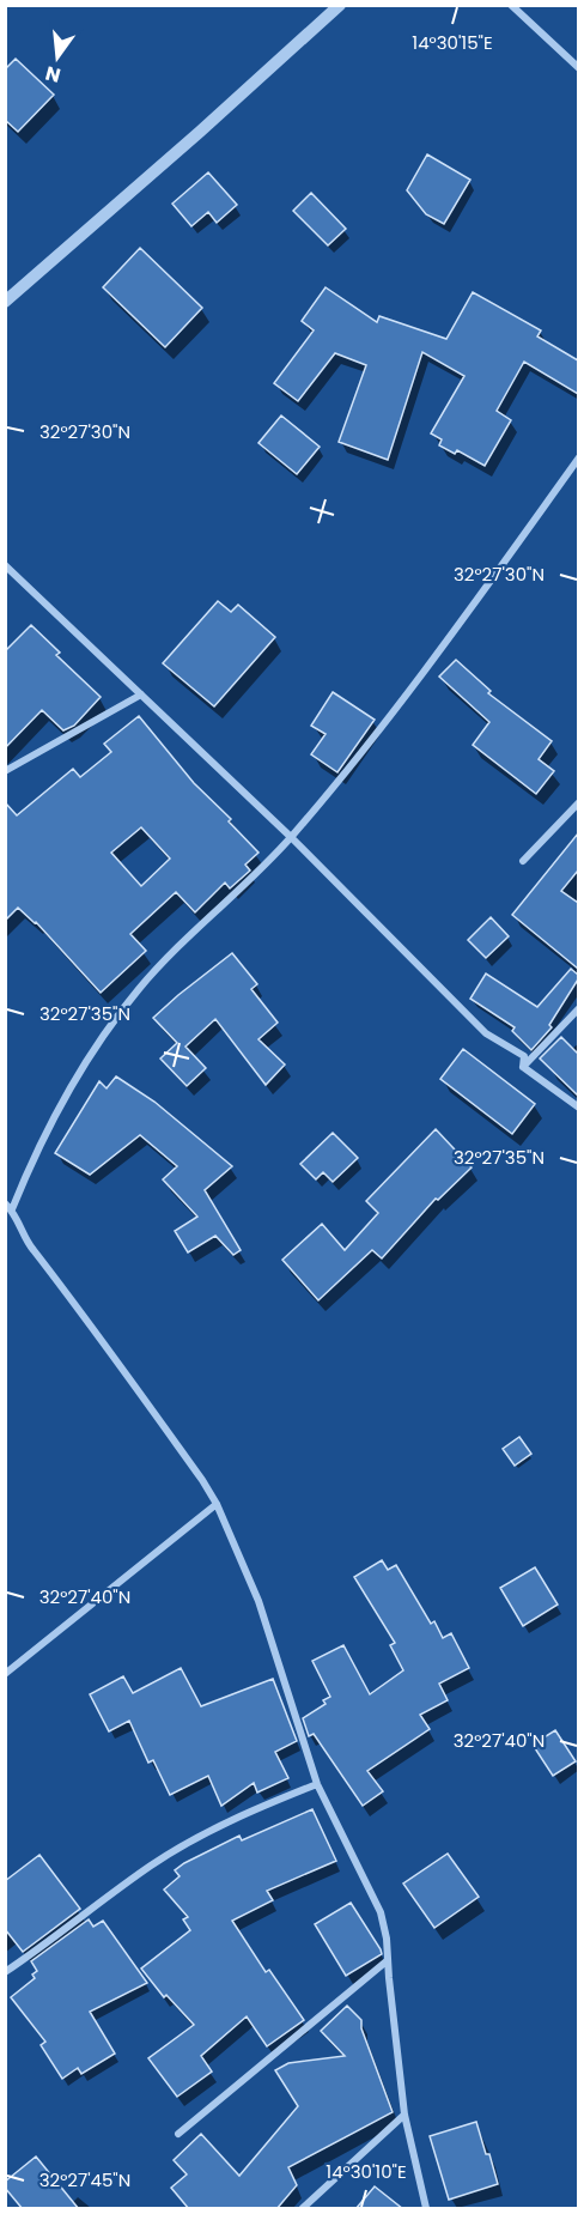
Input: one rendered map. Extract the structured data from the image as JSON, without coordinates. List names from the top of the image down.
{
  "north": "bottom",
  "coordinates": [
    "14°30'15\"E",
    "32°27'30\"N",
    "32°27'35\"N",
    "32°27'40\"N",
    "14°30'10\"E",
    "32°27'45\"N"
  ]
}
